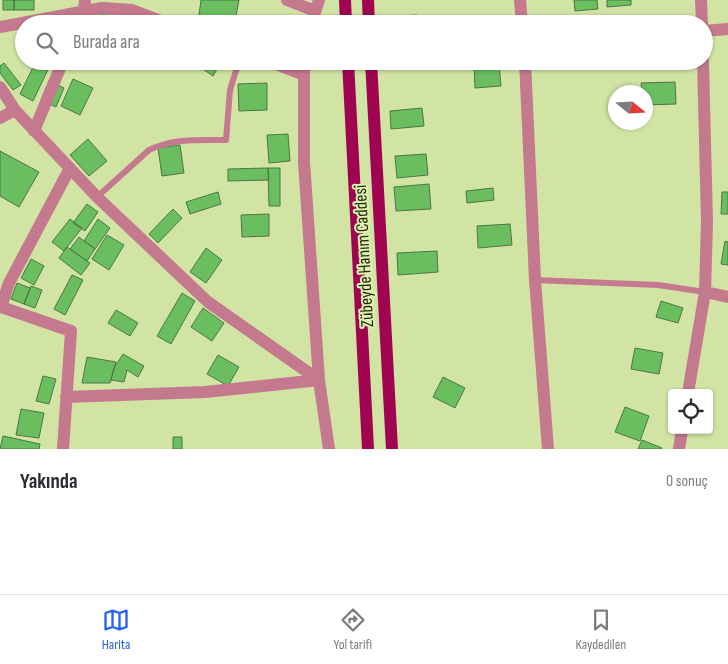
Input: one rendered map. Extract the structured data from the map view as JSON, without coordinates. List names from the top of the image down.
{
  "streets": {
    "main road": ["Zübeyde Hanım Caddesi"]
  },
  "north": "right",
  "page": {
    "search": "Burada ara",
    "heading": ["Yakında", "0 sonuç"],
    "nav": ["Harita", "Yol tarifi", "Kaydedilen"]
  }
}
